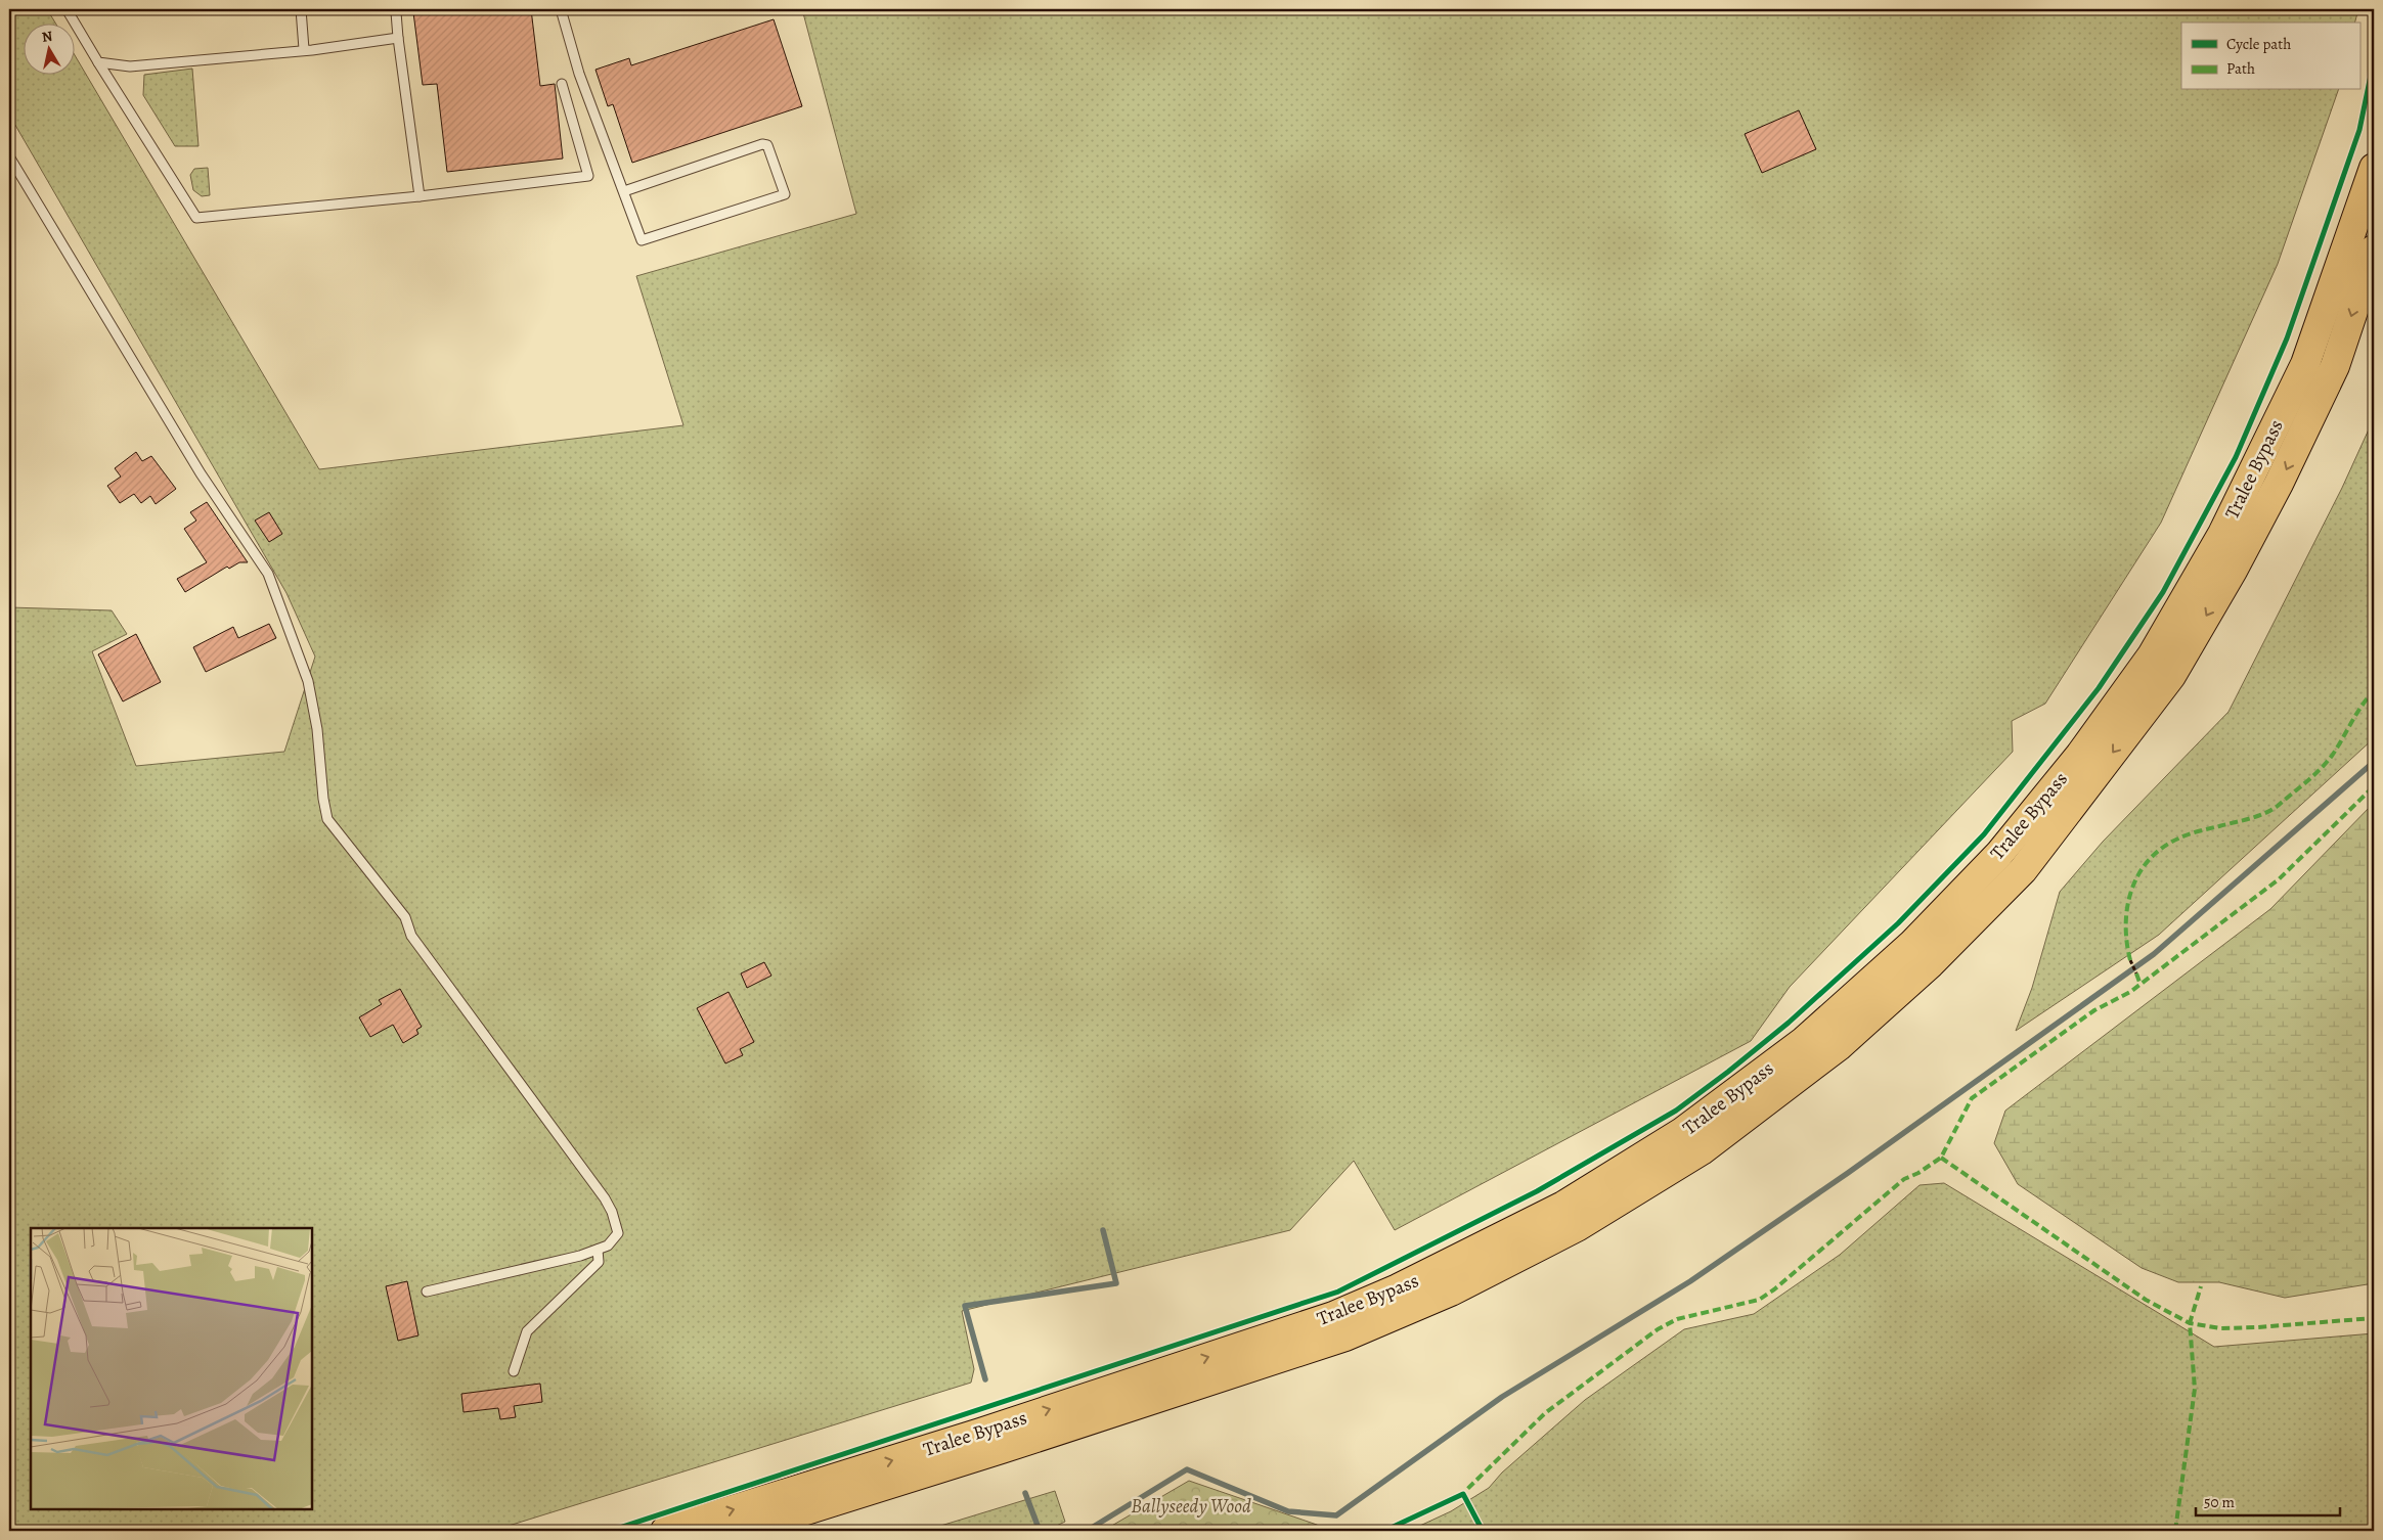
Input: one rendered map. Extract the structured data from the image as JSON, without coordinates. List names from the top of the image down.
{
  "streets": {
    "highway": ["Tralee Bypass"]
  },
  "parks": ["Ballyseedy Wood"],
  "legend": ["Cycle path", "Path"],
  "scale_bar": "50 m",
  "north": "top"
}
